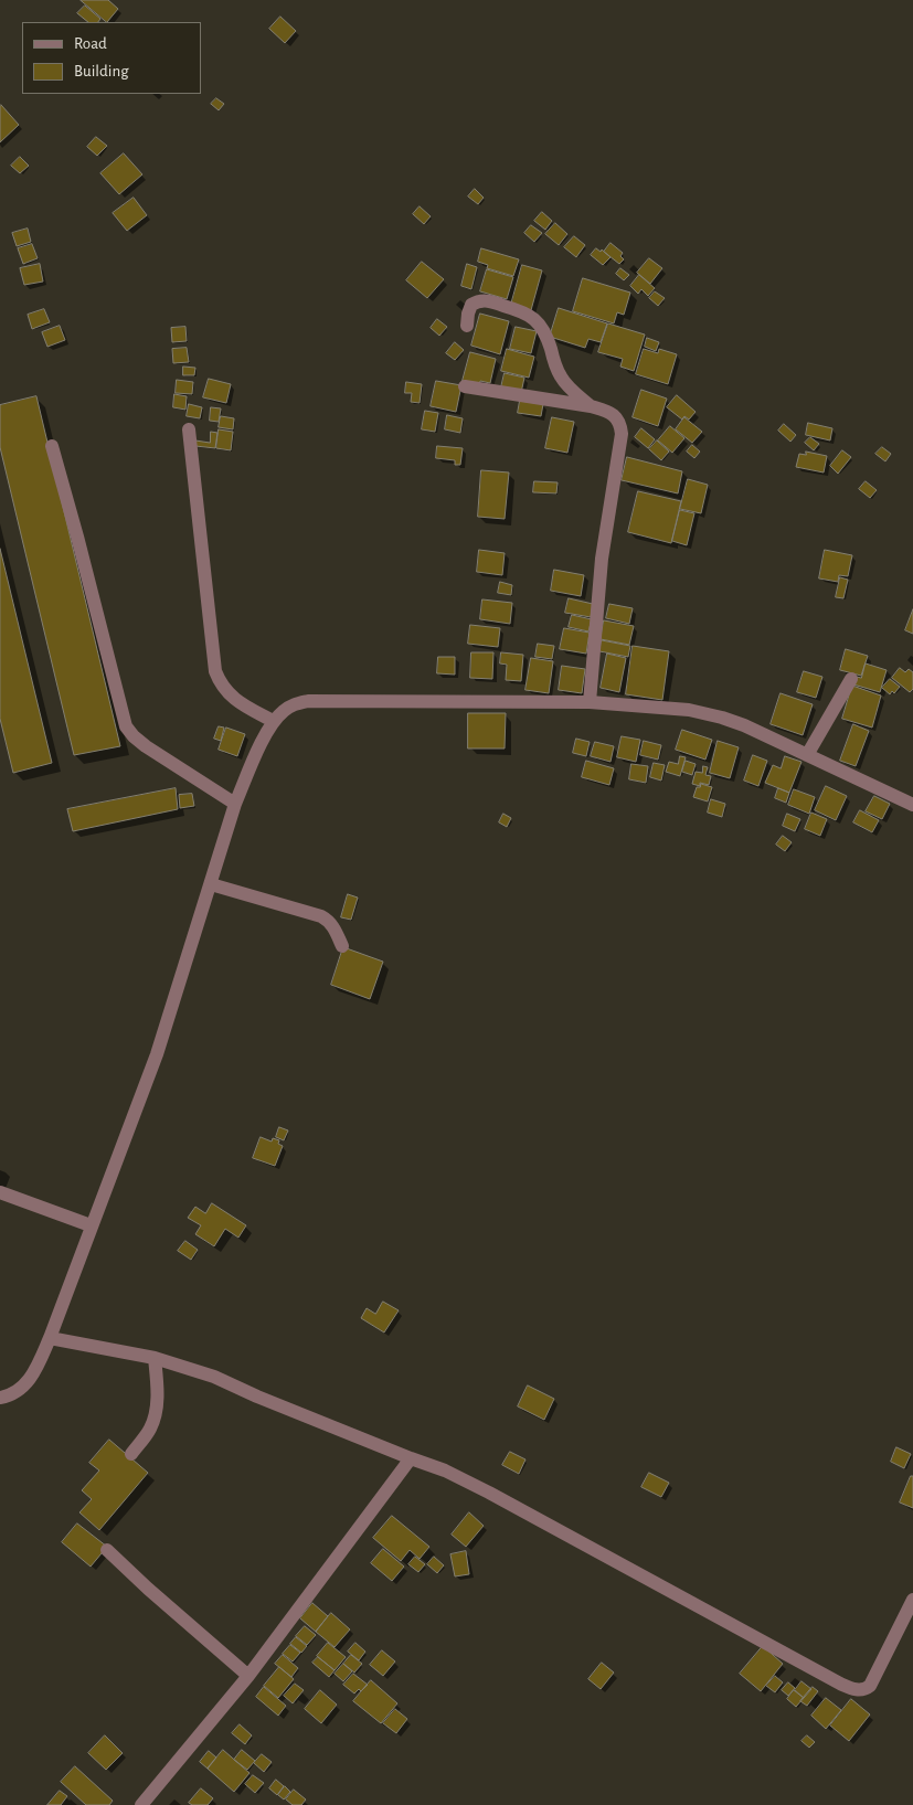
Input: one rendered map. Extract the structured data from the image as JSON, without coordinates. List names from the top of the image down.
{
  "legend": ["Road", "Building"]
}
